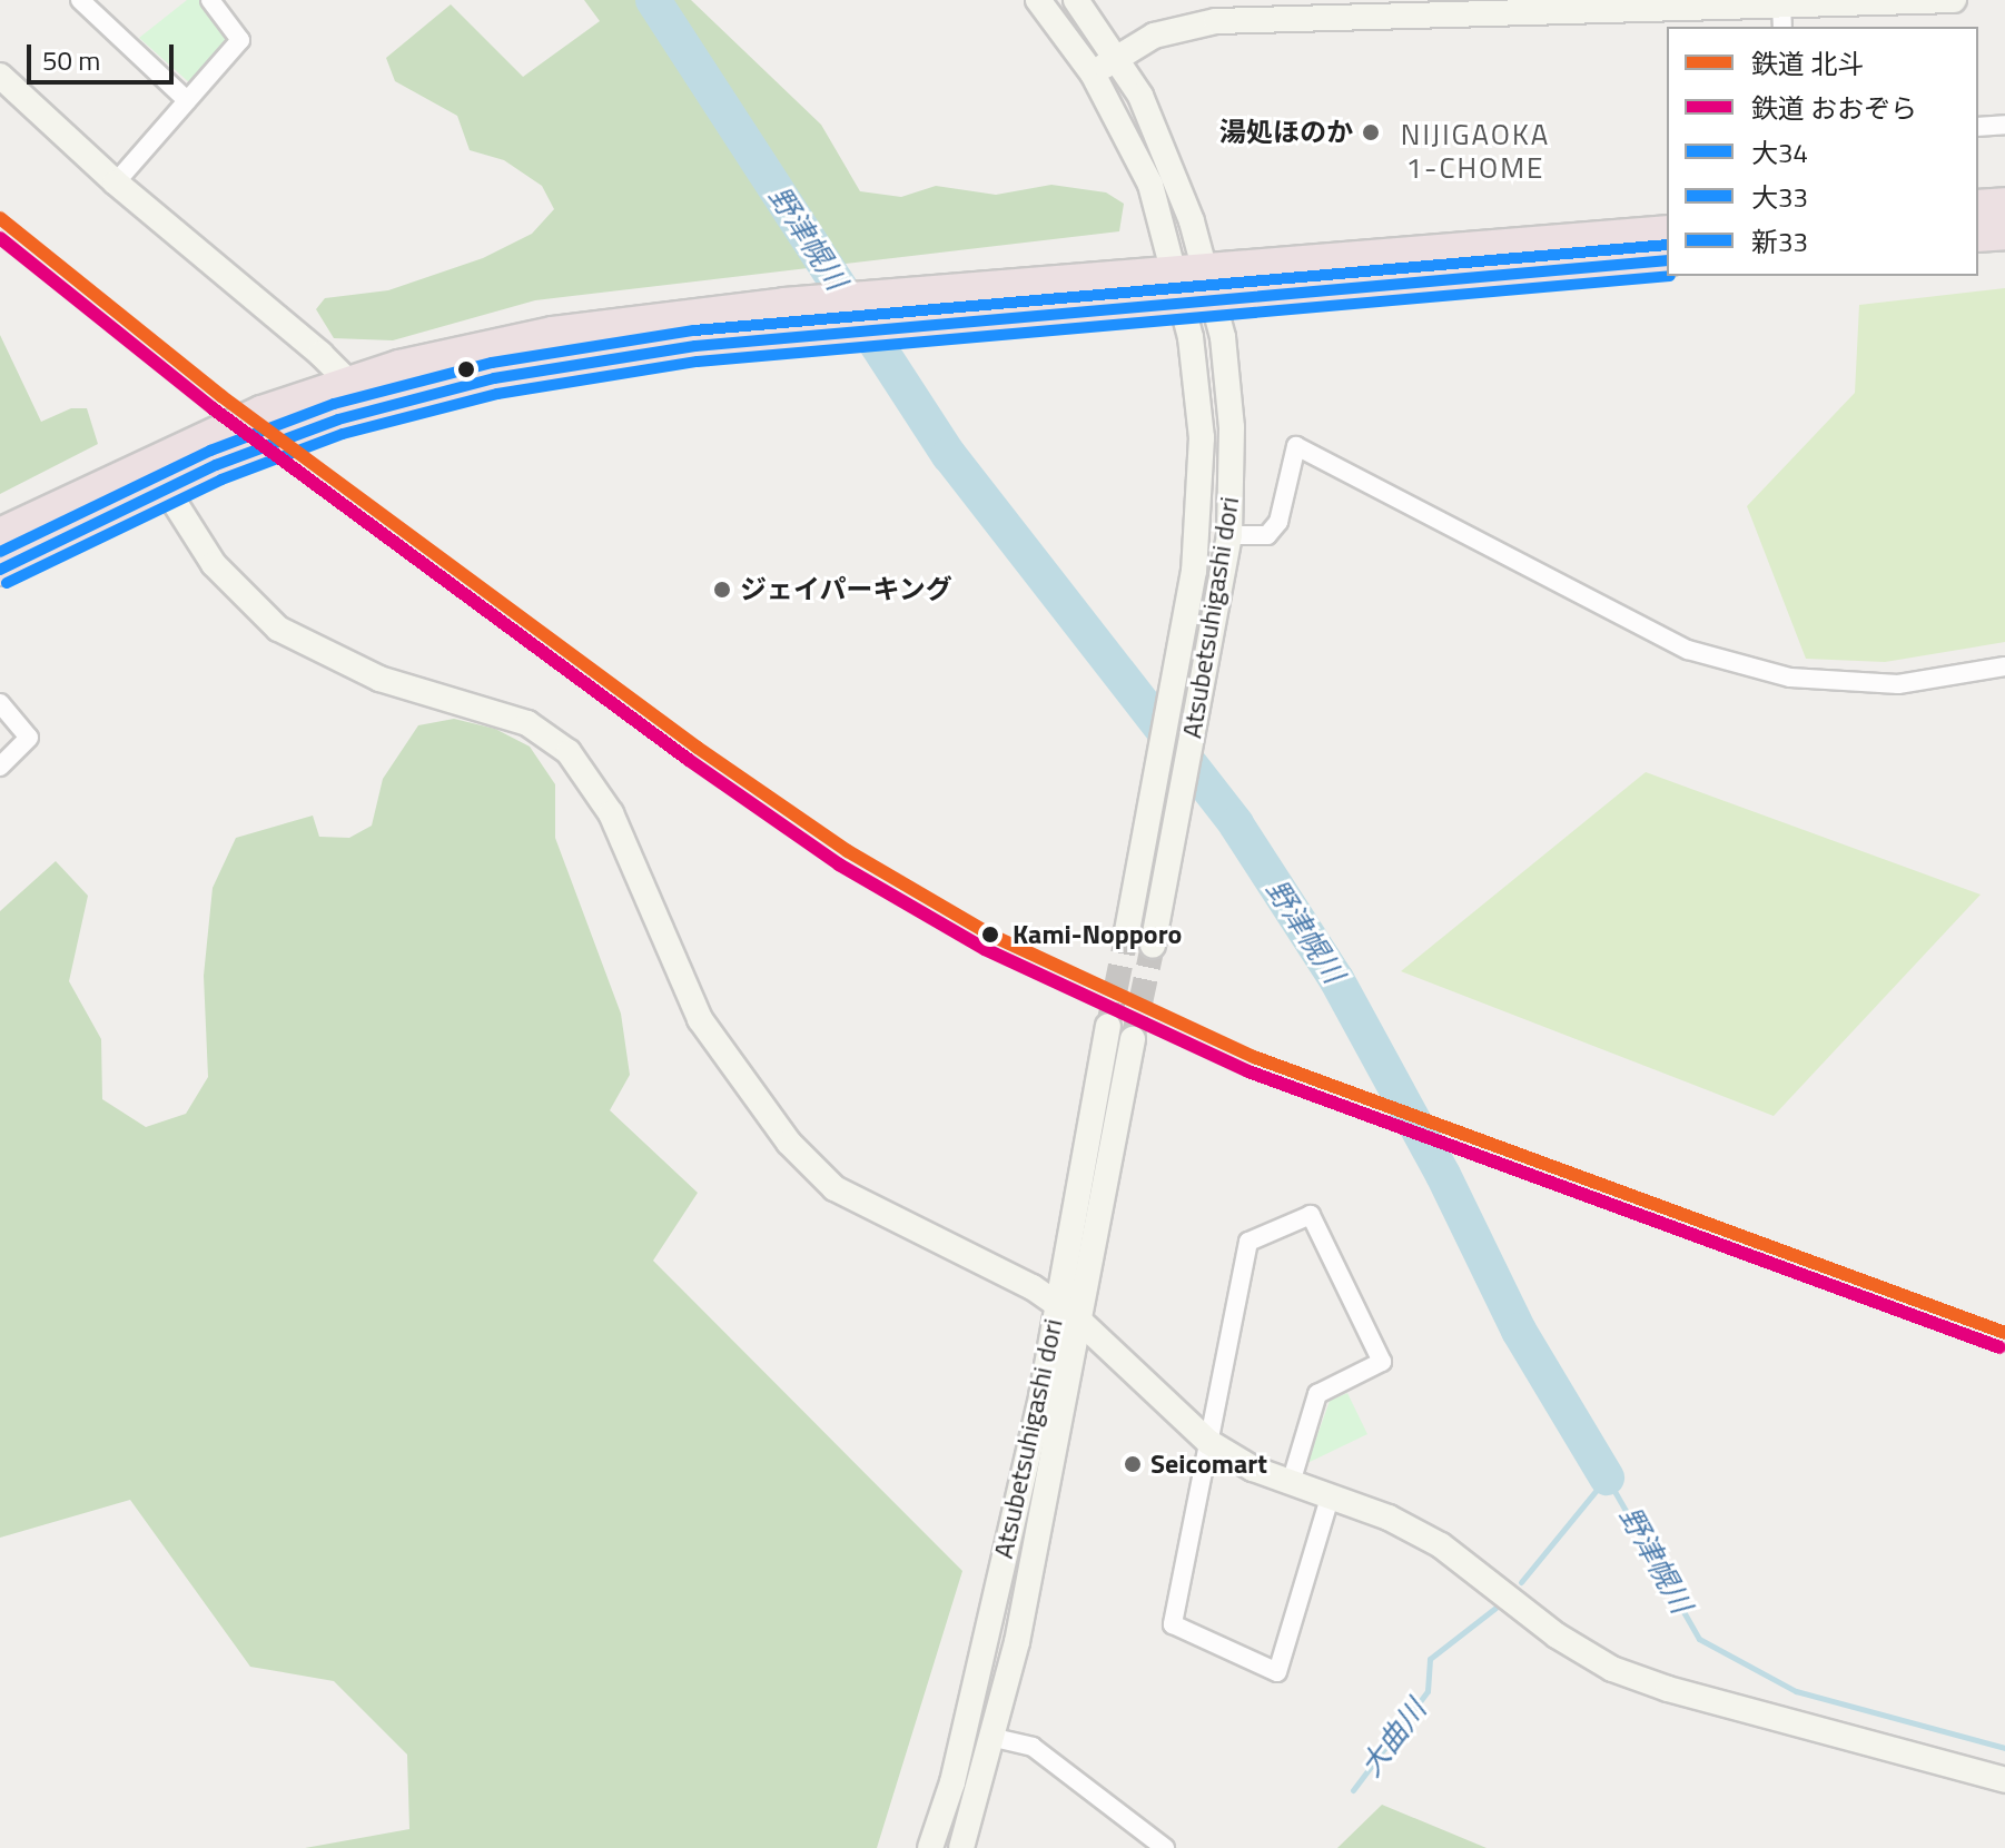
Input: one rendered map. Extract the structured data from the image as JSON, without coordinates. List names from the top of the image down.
{
  "streets": {
    "street": ["Atsubetsuhigashi dori"]
  },
  "districts": ["NIJIGAOKA 1-CHOME"],
  "water": ["野津幌川", "大曲川"],
  "places": [
    "湯処ほのか",
    "ジェイパーキング",
    "Kami-Nopporo",
    "Seicomart"
  ],
  "lines": [
    "rail line 北斗",
    "rail line おおぞら",
    "transit line 新33",
    "transit line 大34",
    "transit line 大33"
  ],
  "legend": [
    "鉄道 北斗",
    "鉄道 おおぞら",
    "大34",
    "大33",
    "新33"
  ],
  "scale_bar": "50 m"
}
